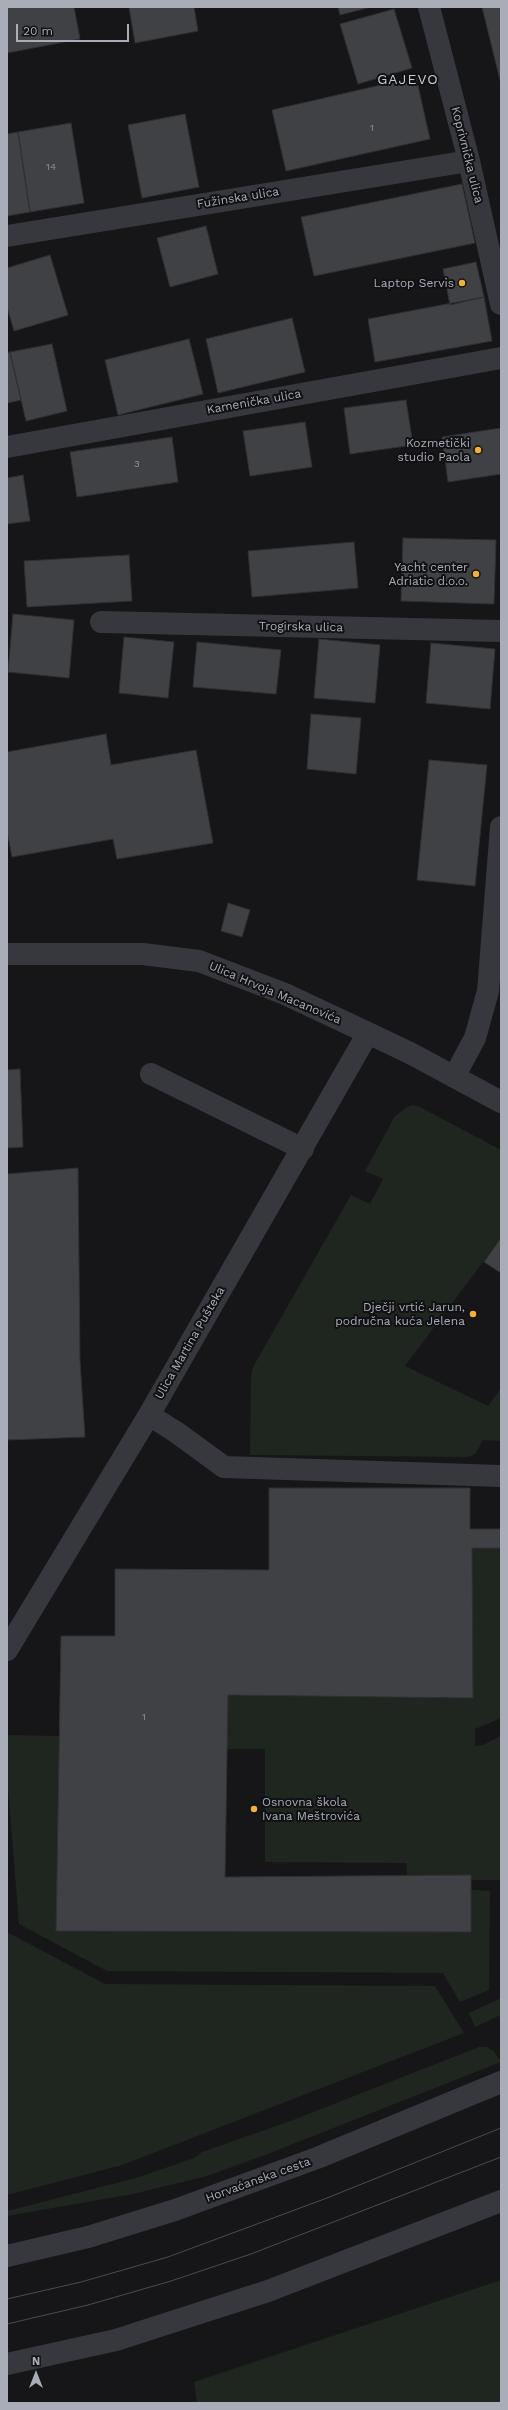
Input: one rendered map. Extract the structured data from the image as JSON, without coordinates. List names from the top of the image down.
{
  "streets": {
    "street": [
      "Koprivnička ulica",
      "Fužinska ulica",
      "Kamenička ulica",
      "Trogirska ulica",
      "Ulica Hrvoja Macanovića",
      "Ulica Martina Pušteka",
      "Horvaćanska cesta"
    ]
  },
  "crossings": [
    ["Koprivnička ulica", "Fužinska ulica"],
    ["Ulica Hrvoja Macanovića", "Ulica Martina Pušteka"]
  ],
  "districts": ["GAJEVO"],
  "places": [
    "Laptop Servis",
    "Kozmetički studio Paola",
    "Yacht center Adriatic d.o.o.",
    "Dječji vrtić Jarun, područna kuća Jelena",
    "Osnovna škola Ivana Meštrovića"
  ],
  "house_numbers": [
    "1",
    "14",
    "3",
    "1"
  ],
  "scale_bar": "20 m",
  "north": "top"
}
